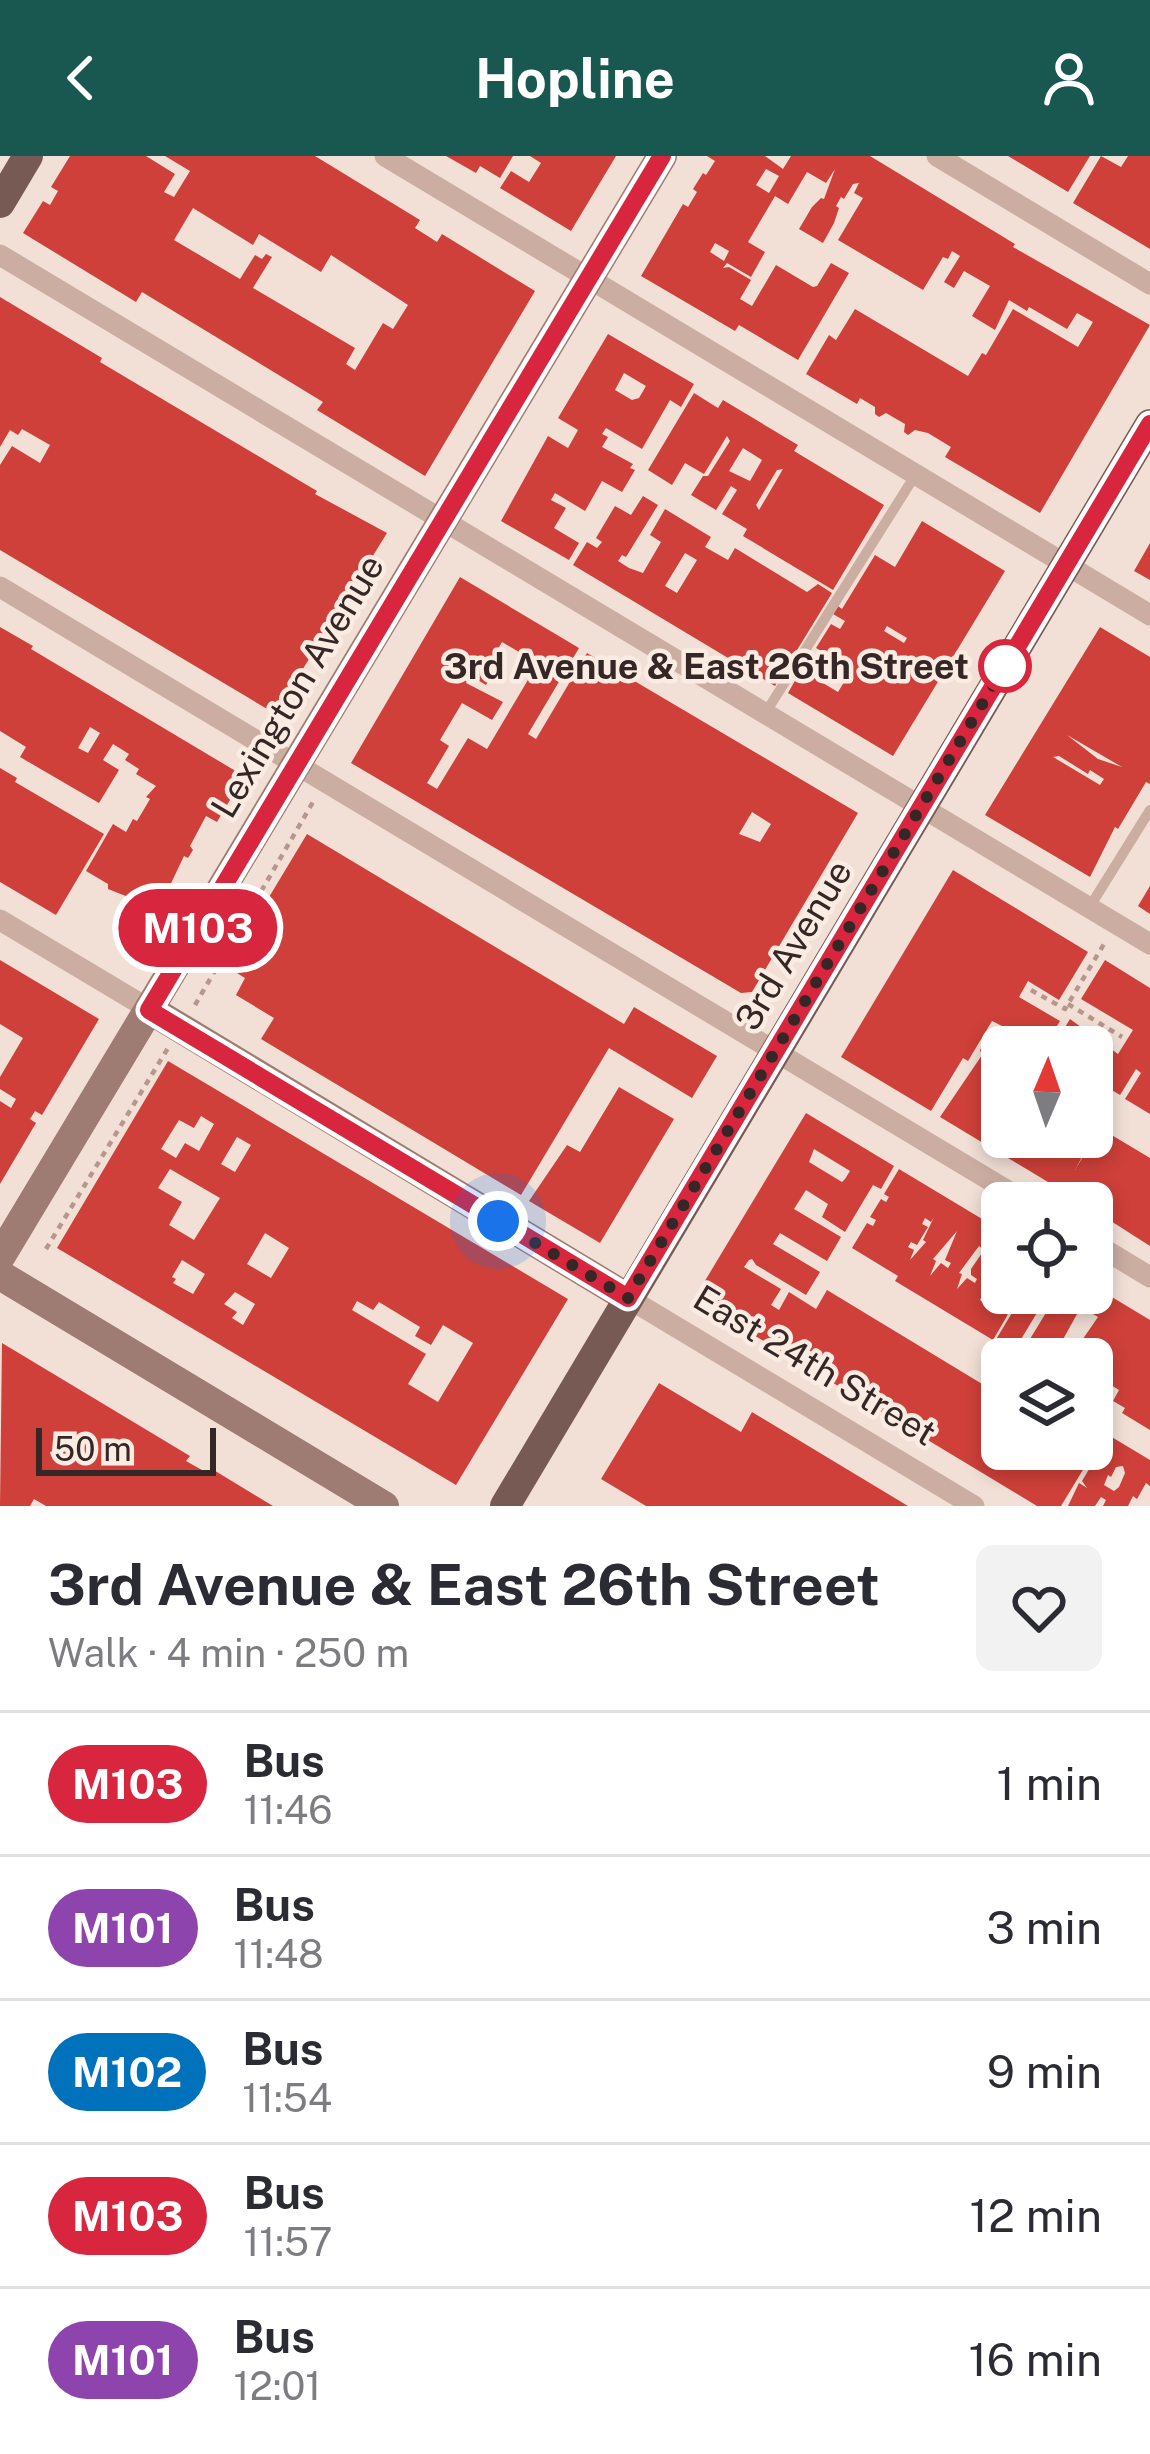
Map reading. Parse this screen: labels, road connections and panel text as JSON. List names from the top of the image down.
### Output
{
  "streets": {
    "main road": ["Lexington Avenue", "3rd Avenue", "East 24th Street"]
  },
  "crossings": [
    ["Lexington Avenue", "East 24th Street"],
    ["3rd Avenue", "East 24th Street"]
  ],
  "places": ["3rd Avenue & East 26th Street"],
  "lines": ["bus line M103"],
  "scale_bar": "50 m",
  "north": "top",
  "page": {
    "header": "Hopline",
    "on_map": "M103",
    "scale": "50 m",
    "heading": ["3rd Avenue & East 26th Street", "Walk · 4 min · 250 m"],
    "list": [
      {
        "mark": "M103",
        "name": "Bus",
        "note": "11:46",
        "value": "1 min"
      },
      {
        "mark": "M101",
        "name": "Bus",
        "note": "11:48",
        "value": "3 min"
      },
      {
        "mark": "M102",
        "name": "Bus",
        "note": "11:54",
        "value": "9 min"
      },
      {
        "mark": "M103",
        "name": "Bus",
        "note": "11:57",
        "value": "12 min"
      },
      {
        "mark": "M101",
        "name": "Bus",
        "note": "12:01",
        "value": "16 min"
      }
    ]
  }
}
